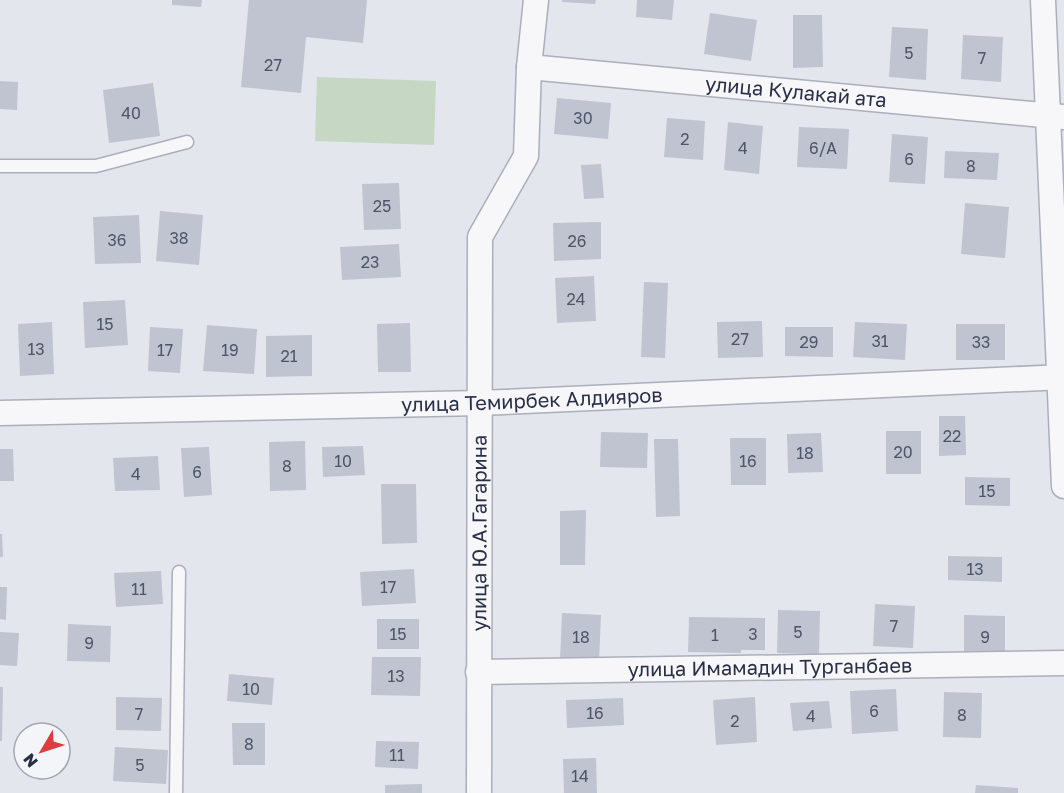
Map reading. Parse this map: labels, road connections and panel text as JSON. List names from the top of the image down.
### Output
{
  "streets": {
    "street": [
      "улица Кулакай ата",
      "улица Темирбек Алдияров",
      "улица Ю.А.Гагарина",
      "улица Имамадин Турганбаев"
    ]
  },
  "crossings": [
    ["улица Кулакай ата", "улица Ю.А.Гагарина"],
    ["улица Темирбек Алдияров", "улица Ю.А.Гагарина"],
    ["улица Ю.А.Гагарина", "улица Имамадин Турганбаев"]
  ],
  "house_numbers": [
    "5",
    "7",
    "27",
    "40",
    "30",
    "2",
    "4",
    "6/А",
    "6",
    "8",
    "25",
    "38",
    "36",
    "26",
    "23",
    "24",
    "15",
    "27",
    "31",
    "29",
    "33",
    "13",
    "17",
    "19",
    "21",
    "22",
    "20",
    "18",
    "10",
    "16",
    "8",
    "6",
    "4",
    "15",
    "13",
    "17",
    "11",
    "7",
    "5",
    "15",
    "3",
    "1",
    "18",
    "9",
    "9",
    "13",
    "10",
    "6",
    "16",
    "7",
    "8",
    "4",
    "2",
    "8",
    "11",
    "5",
    "14"
  ],
  "north": "bottom left"
}
